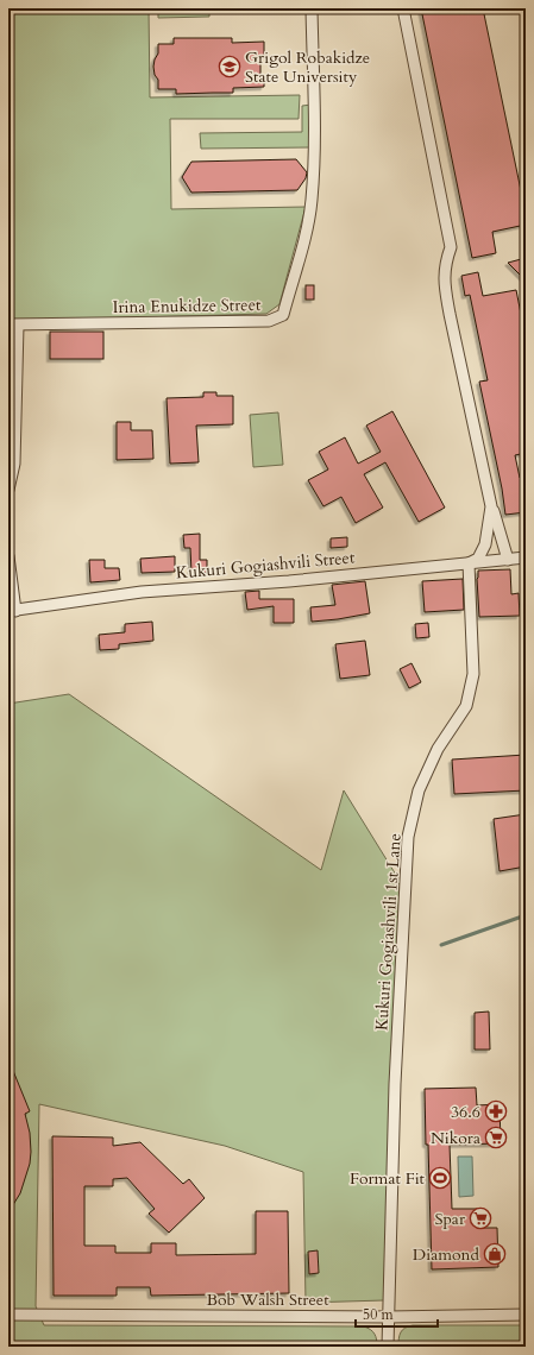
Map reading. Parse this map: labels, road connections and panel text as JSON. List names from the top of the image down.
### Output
{
  "streets": {
    "street": [
      "Irina Enukidze Street",
      "Kukuri Gogiashvili Street",
      "Kukuri Gogiashvili 1st Lane",
      "Bob Walsh Street"
    ]
  },
  "crossings": [
    ["Kukuri Gogiashvili Street", "Kukuri Gogiashvili 1st Lane"],
    ["Kukuri Gogiashvili 1st Lane", "Bob Walsh Street"]
  ],
  "places": {
    "school or university": ["Grigol Robakidze State University"],
    "pharmacy": ["36.6"],
    "supermarket": ["Nikora", "Spar"],
    "sports": ["Format Fit"],
    "shop": ["Diamond"]
  },
  "scale_bar": "50 m"
}
